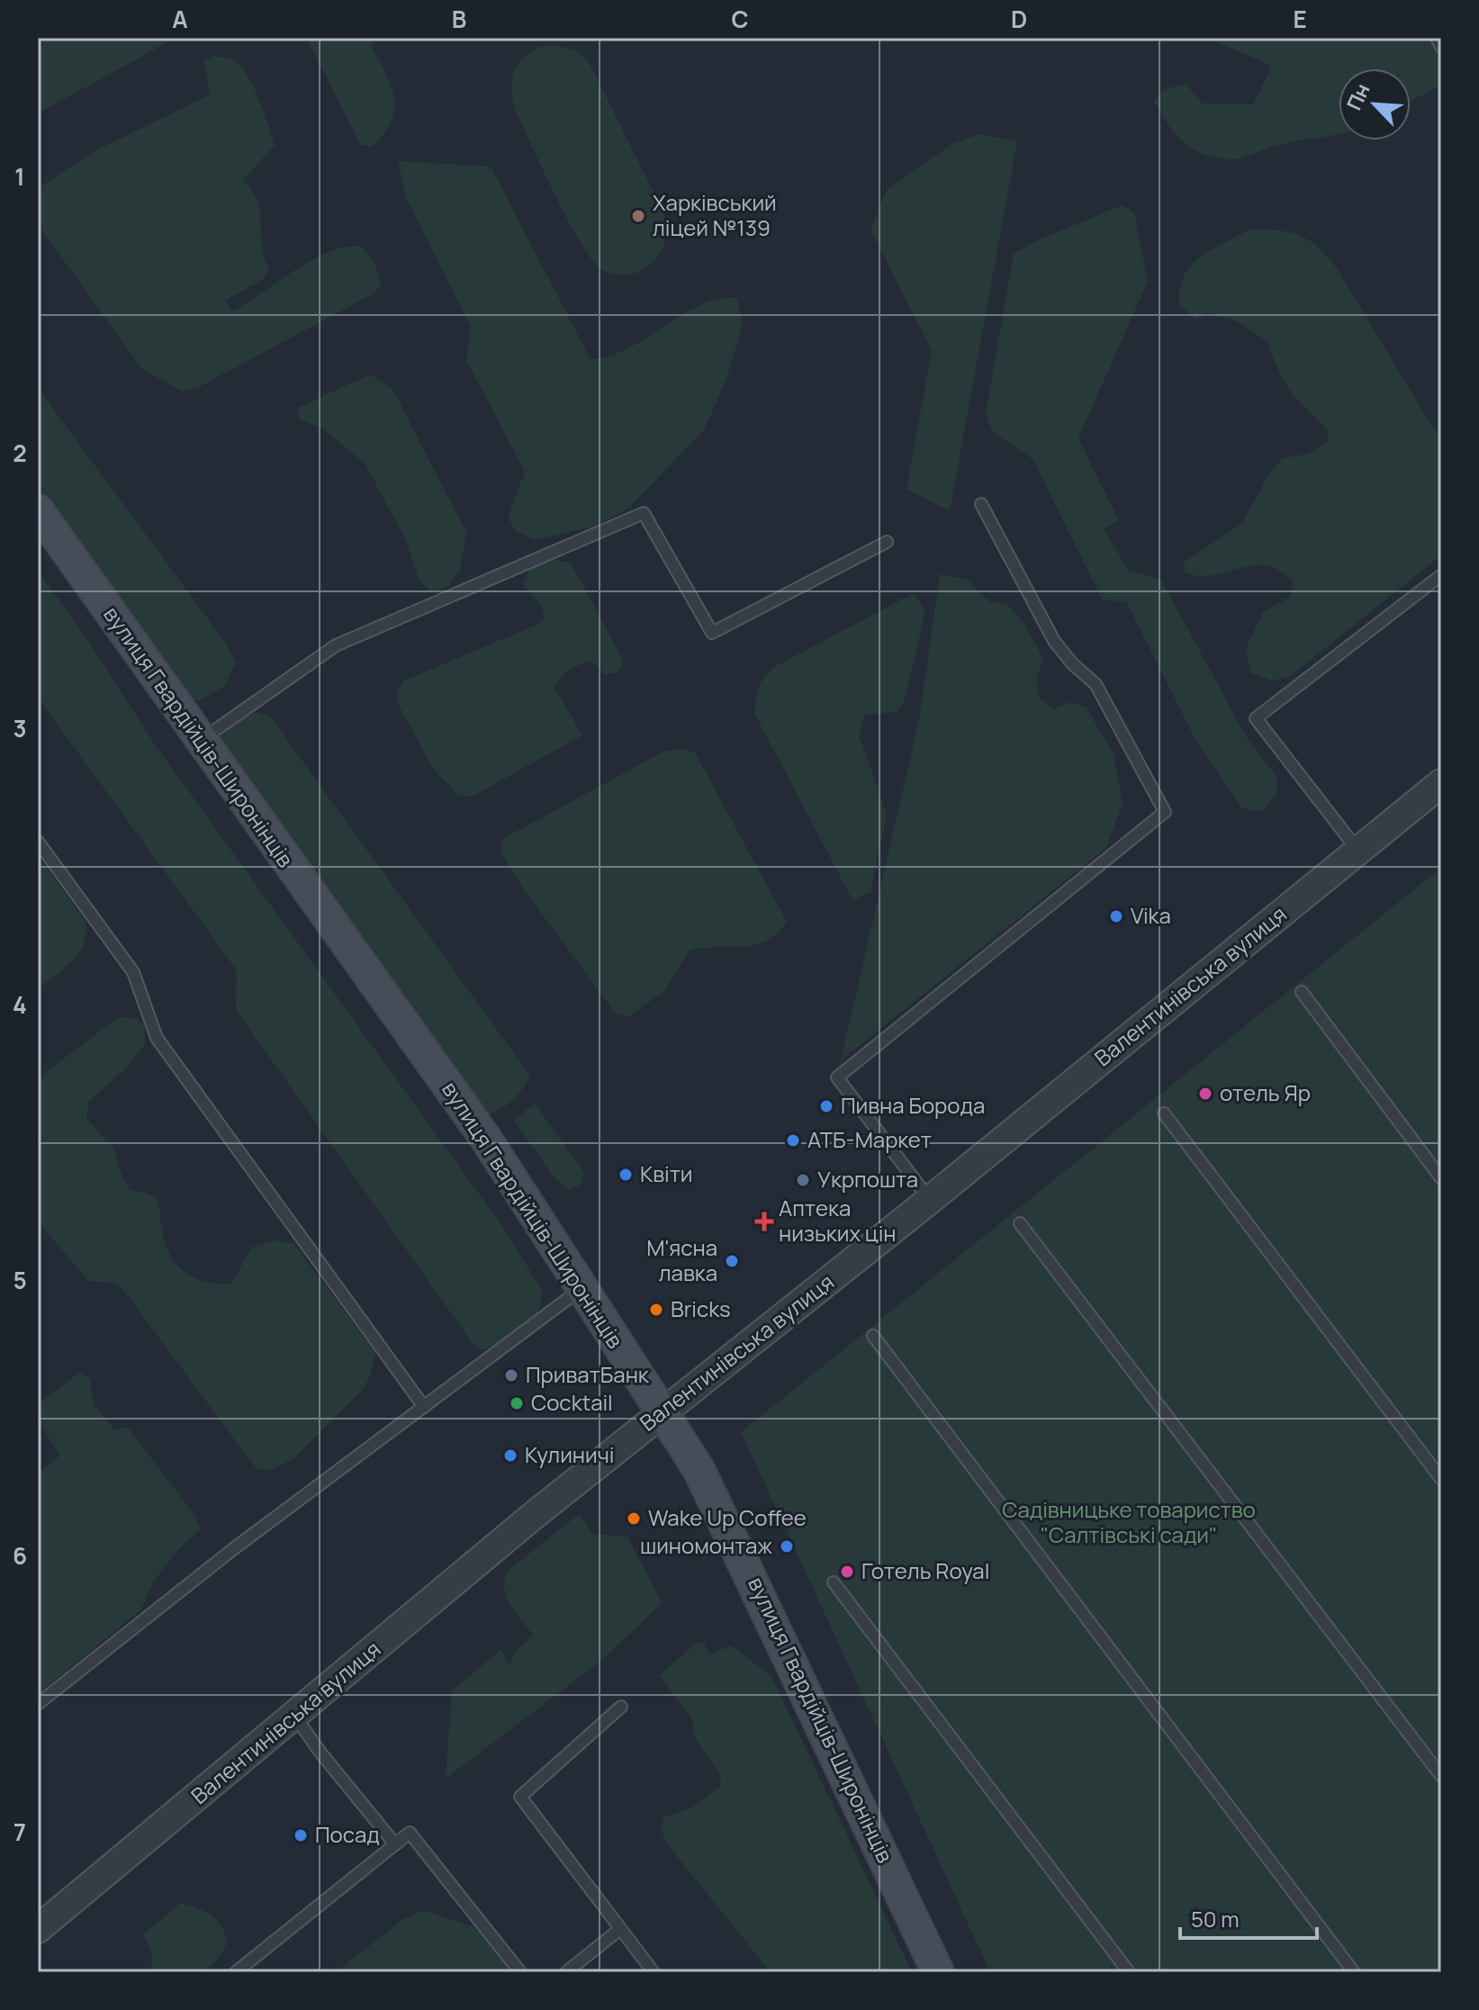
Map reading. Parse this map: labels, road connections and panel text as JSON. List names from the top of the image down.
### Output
{
  "streets": {
    "main road": ["вулиця Гвардійців-Широнінців"],
    "street": ["Валентинівська вулиця"]
  },
  "crossings": [
    ["вулиця Гвардійців-Широнінців", "Валентинівська вулиця"]
  ],
  "parks": ["Садівницьке товариство \"Салтівські сади\""],
  "places": {
    "other": [
      "Харківський ліцей №139",
      "Vika",
      "отель Яр",
      "Пивна Борода",
      "АТБ-Маркет",
      "Квіти",
      "Укрпошта",
      "М'ясна лавка",
      "Bricks",
      "ПриватБанк",
      "Cocktail",
      "Кулиничі",
      "Wake Up Coffee",
      "шиномонтаж",
      "Готель Royal",
      "Посад"
    ],
    "health": ["Аптека низьких цін"]
  },
  "scale_bar": "50 m",
  "north": "top left",
  "grid": {
    "columns": [
      "A",
      "B",
      "C",
      "D",
      "E"
    ],
    "rows": [
      "1",
      "2",
      "3",
      "4",
      "5",
      "6",
      "7"
    ]
  }
}
